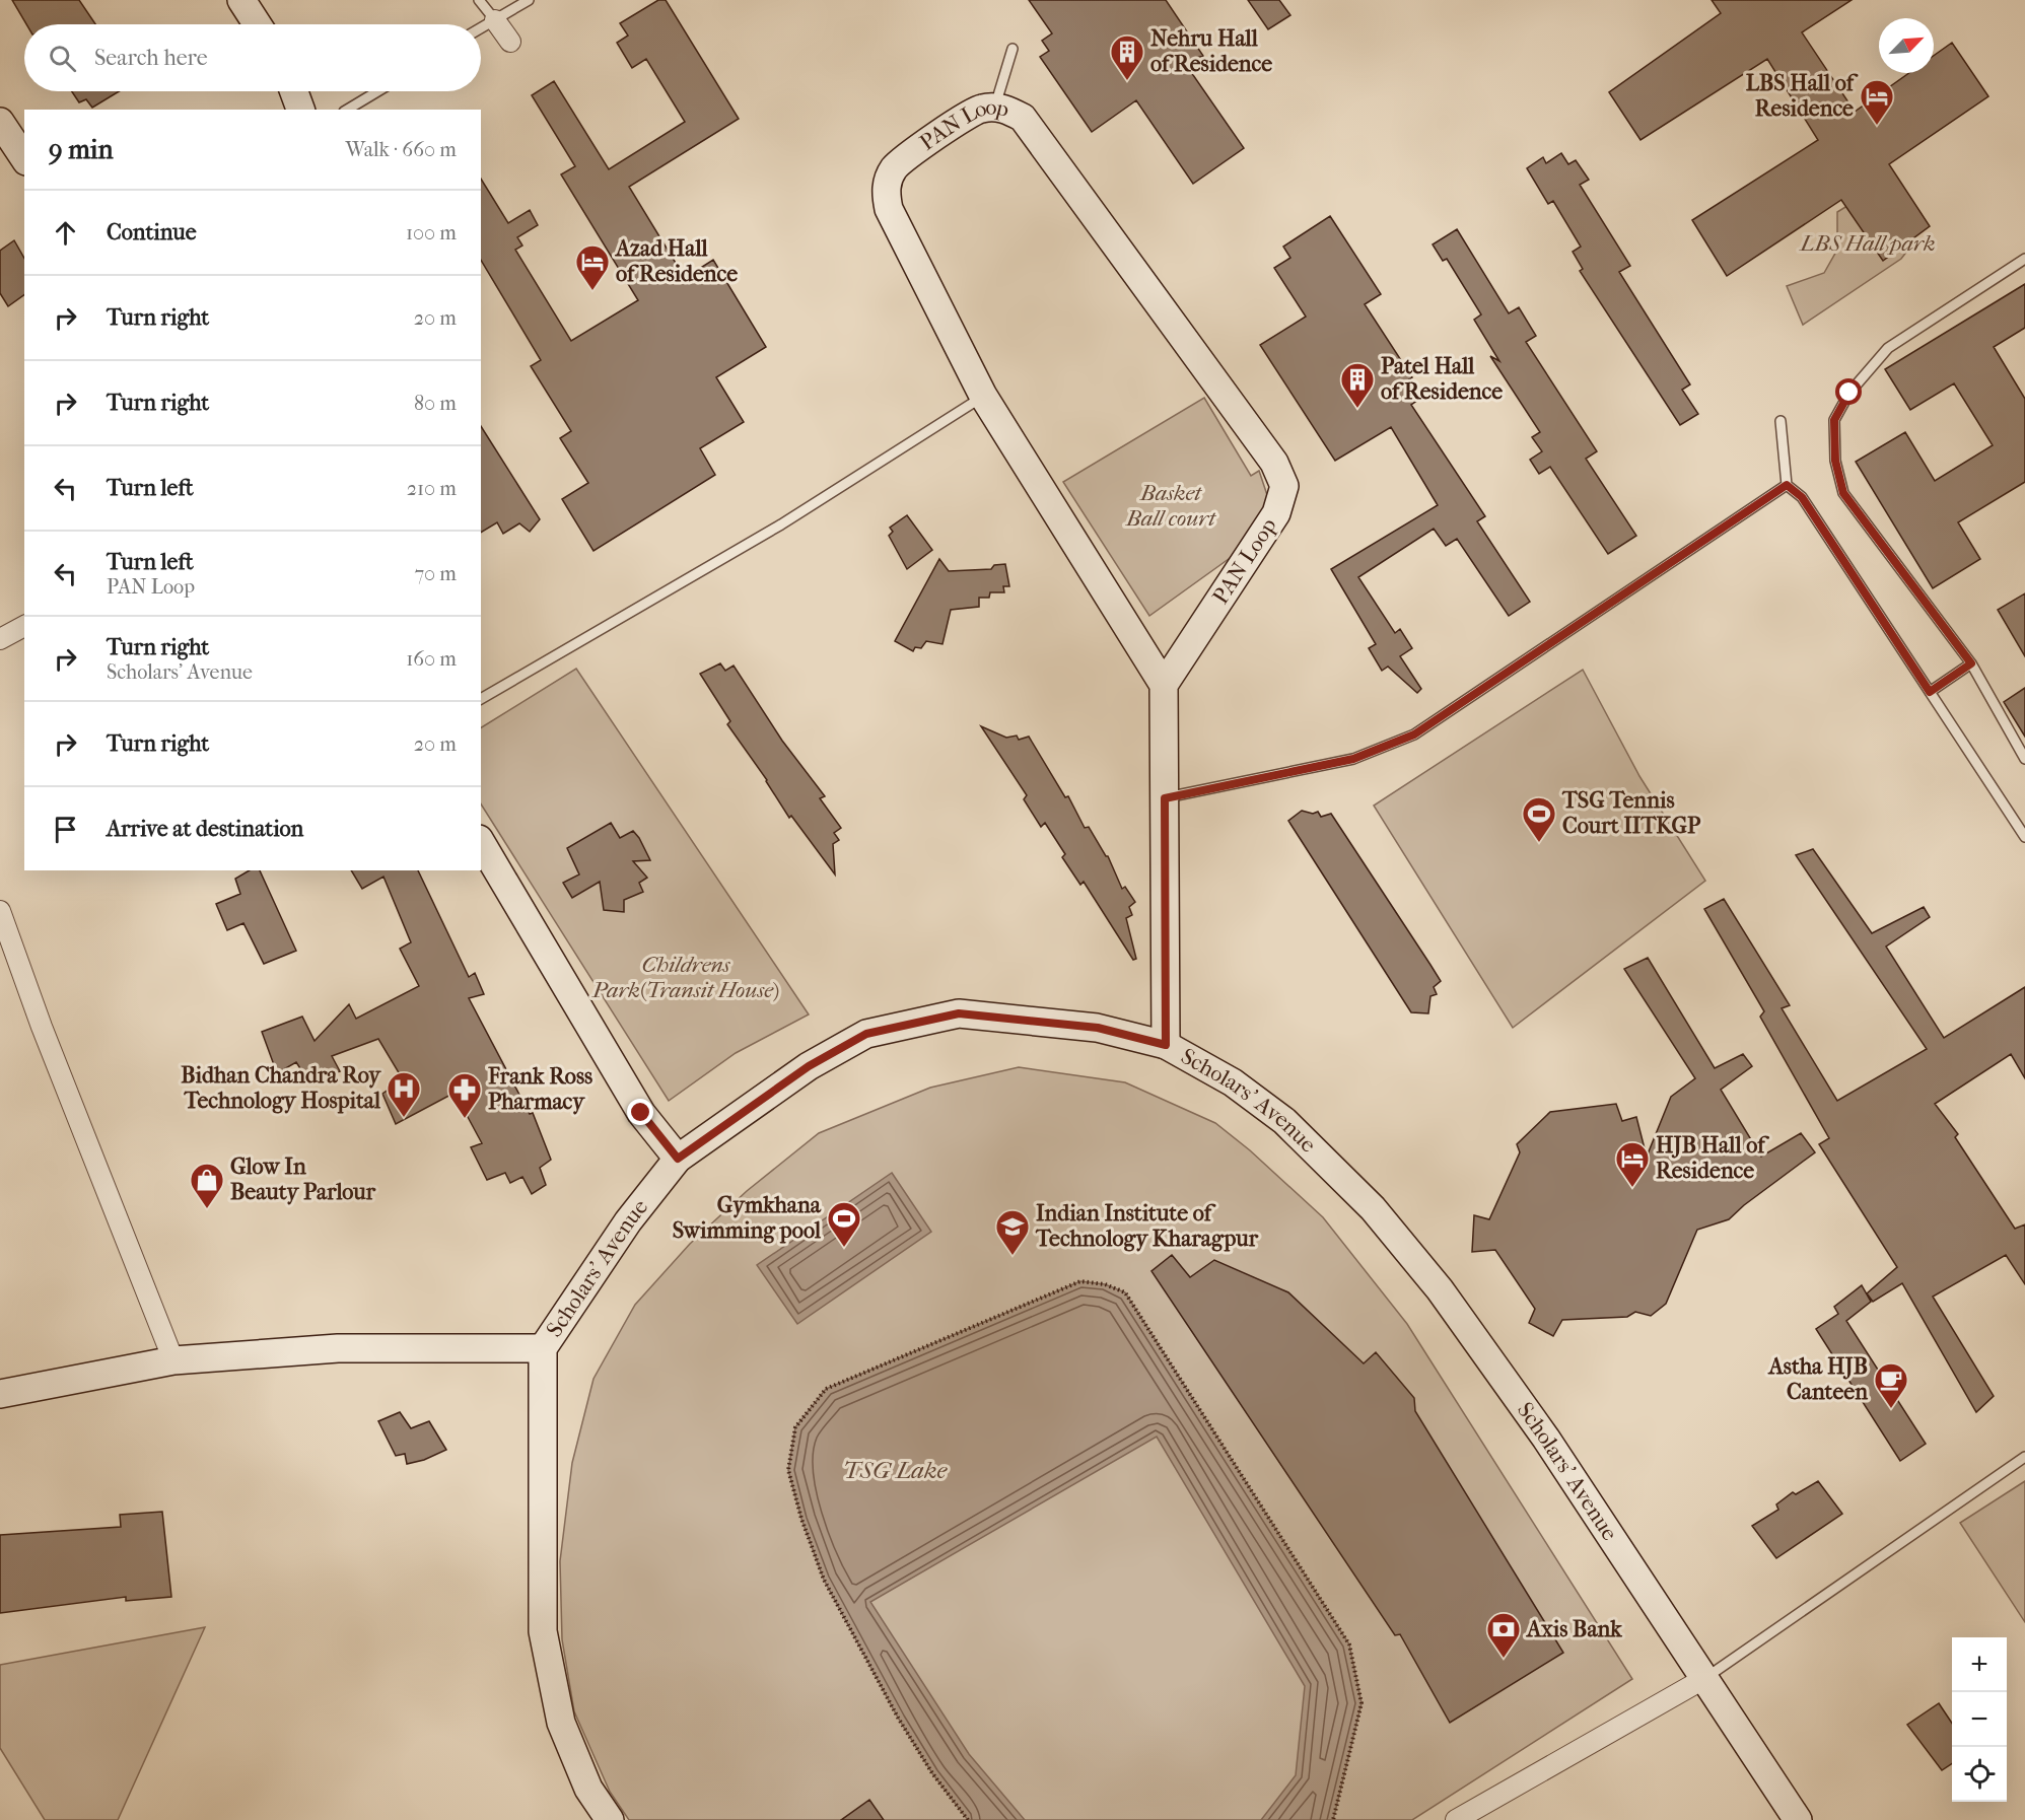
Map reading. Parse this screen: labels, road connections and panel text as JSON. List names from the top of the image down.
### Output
{
  "streets": {
    "street": ["PAN Loop", "Scholars' Avenue"]
  },
  "water": ["TSG Lake"],
  "parks": ["LBS Hall park", "Basket Ball court", "Childrens Park(Transit House)"],
  "places": {
    "building": ["Nehru Hall of Residence", "Patel Hall of Residence"],
    "hotel": ["LBS Hall of Residence", "Azad Hall of Residence", "HJB Hall of Residence"],
    "sports": ["TSG Tennis Court IITKGP", "Gymkhana Swimming pool"],
    "hospital": ["Bidhan Chandra Roy Technology Hospital"],
    "pharmacy": ["Frank Ross Pharmacy"],
    "shop": ["Glow In Beauty Parlour"],
    "school or university": ["Indian Institute of Technology Kharagpur"],
    "cafe": ["Astha HJB Canteen"],
    "bank": ["Axis Bank"]
  },
  "north": "top right",
  "page": {
    "search": "Search here",
    "heading": ["9 min", "Walk · 660 m"],
    "list": [
      ["Continue", "100 m"],
      ["Turn right", "20 m"],
      ["Turn right", "80 m"],
      ["Turn left", "210 m"],
      ["Turn left", "PAN Loop", "70 m"],
      ["Turn right", "Scholars' Avenue", "160 m"],
      ["Turn right", "20 m"],
      "Arrive at destination"
    ],
    "map_buttons": ["+", "−"]
  }
}
